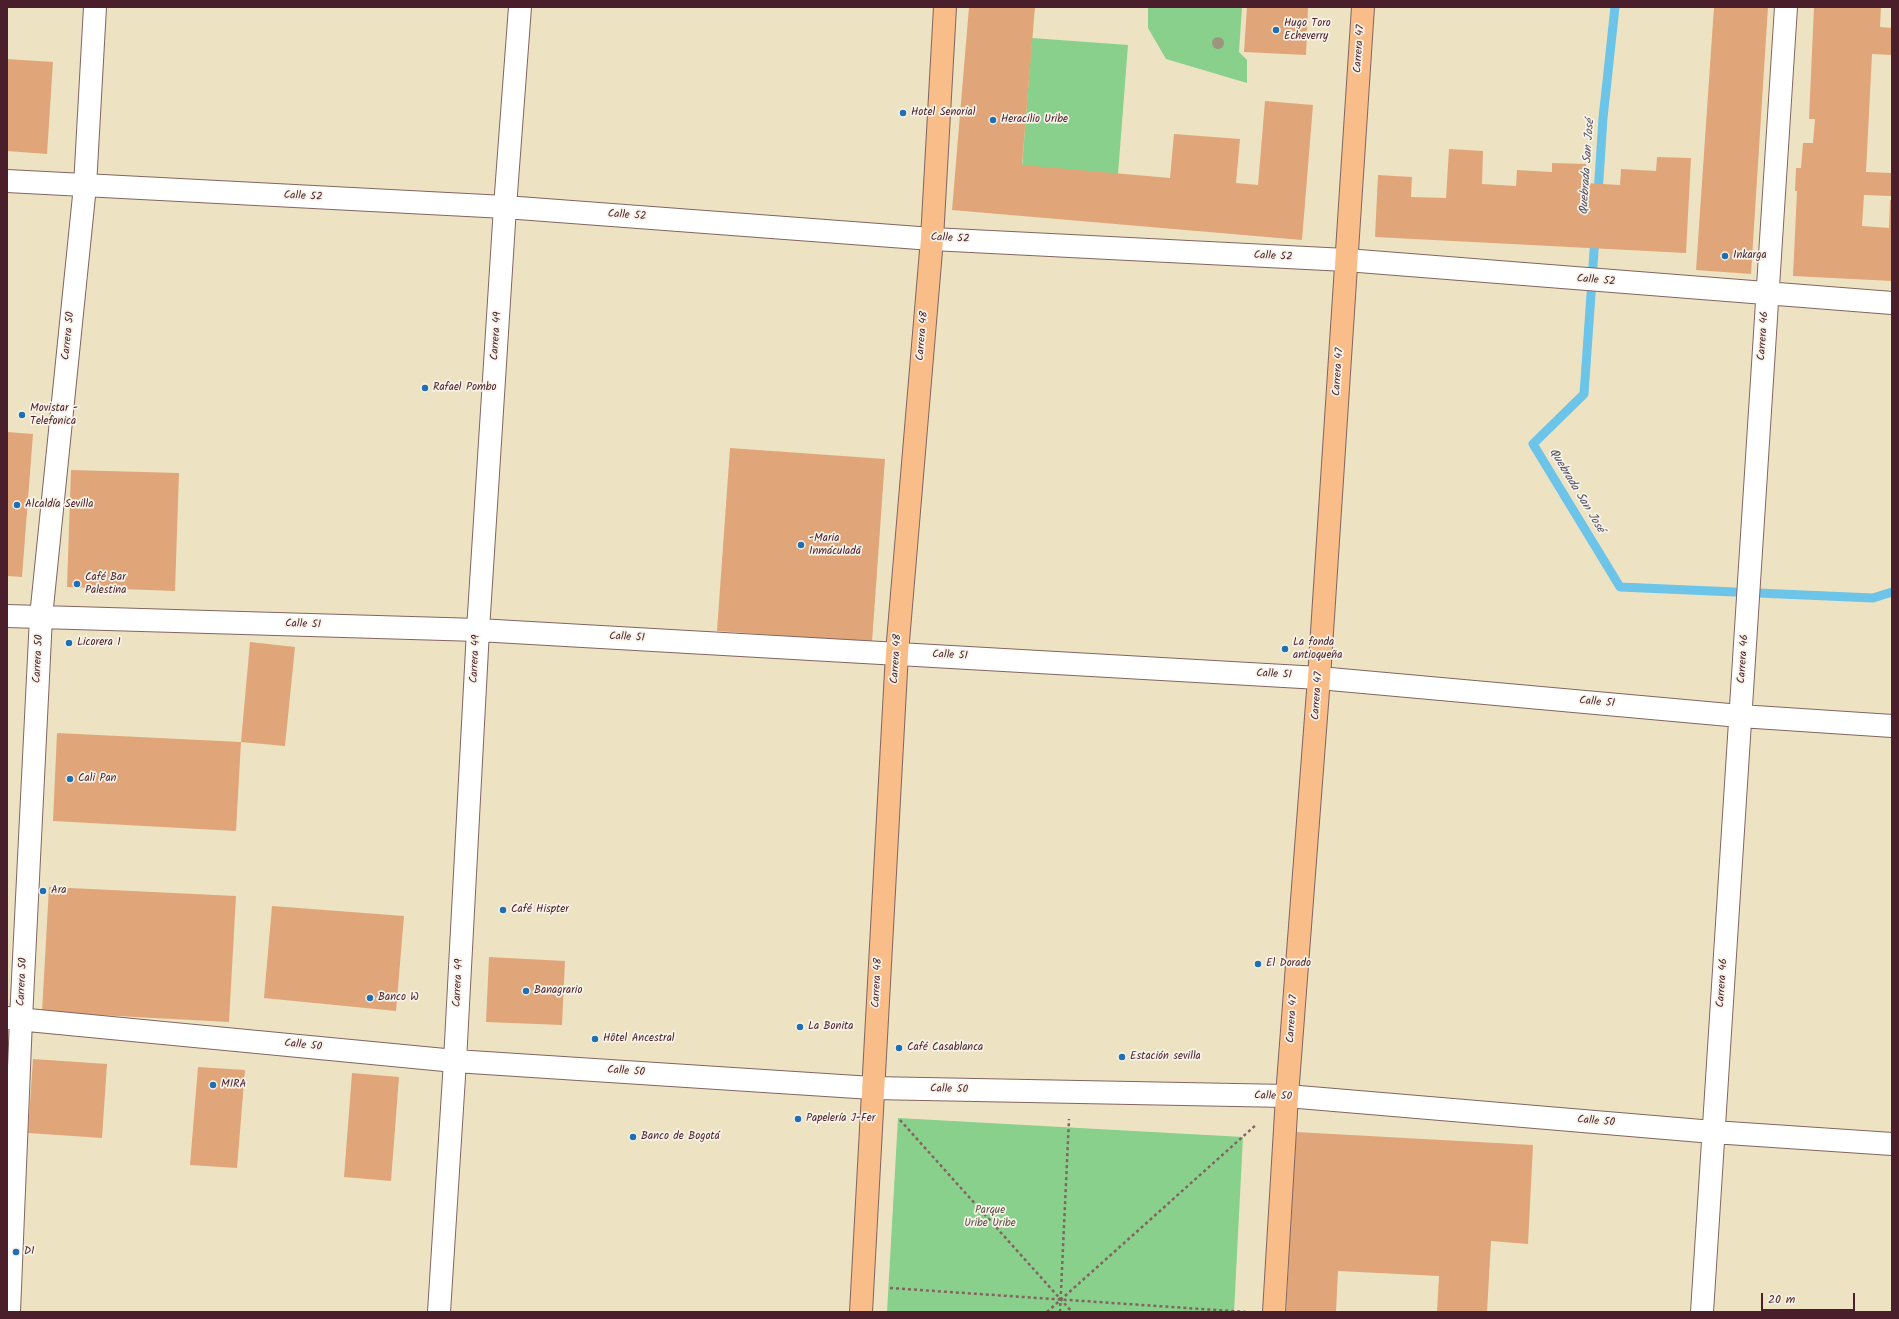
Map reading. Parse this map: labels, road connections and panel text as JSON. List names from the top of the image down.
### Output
{
  "streets": {
    "main road": ["Carrera 47", "Carrera 48"],
    "street": [
      "Calle 52",
      "Carrera 50",
      "Carrera 49",
      "Carrera 46",
      "Calle 51",
      "Calle 50"
    ]
  },
  "crossings": [
    ["Carrera 47", "Calle 52"],
    ["Carrera 47", "Calle 51"],
    ["Carrera 47", "Calle 50"],
    ["Calle 52", "Carrera 50"],
    ["Calle 52", "Carrera 49"],
    ["Calle 52", "Carrera 48"],
    ["Calle 52", "Carrera 46"],
    ["Carrera 50", "Calle 51"],
    ["Carrera 50", "Calle 50"],
    ["Carrera 49", "Calle 51"],
    ["Carrera 49", "Calle 50"],
    ["Carrera 48", "Calle 51"],
    ["Carrera 48", "Calle 50"],
    ["Carrera 46", "Calle 51"],
    ["Carrera 46", "Calle 50"]
  ],
  "water": ["Quebrada San José"],
  "parks": ["Parque Uribe Uribe"],
  "places": [
    "Hugo Toro Echeverry",
    "Hotel Senorial",
    "Heracilio Uribe",
    "Inkarga",
    "Rafael Pombo",
    "Movistar - Telefonica",
    "Alcaldía Sevilla",
    "-Maria Inmáculadä",
    "Café Bar Palestina",
    "Licorera 1",
    "La fonda antioqueña",
    "Cali Pan",
    "Ara",
    "Café Hispter",
    "El Dorado",
    "Banagrario",
    "Banco W",
    "La Bonita",
    "Hôtel Ancestral",
    "Café Casablanca",
    "Estación sevilla",
    "MIRA",
    "Papelería J-Fer",
    "Banco de Bogotá",
    "D1"
  ],
  "scale_bar": "20 m"
}
